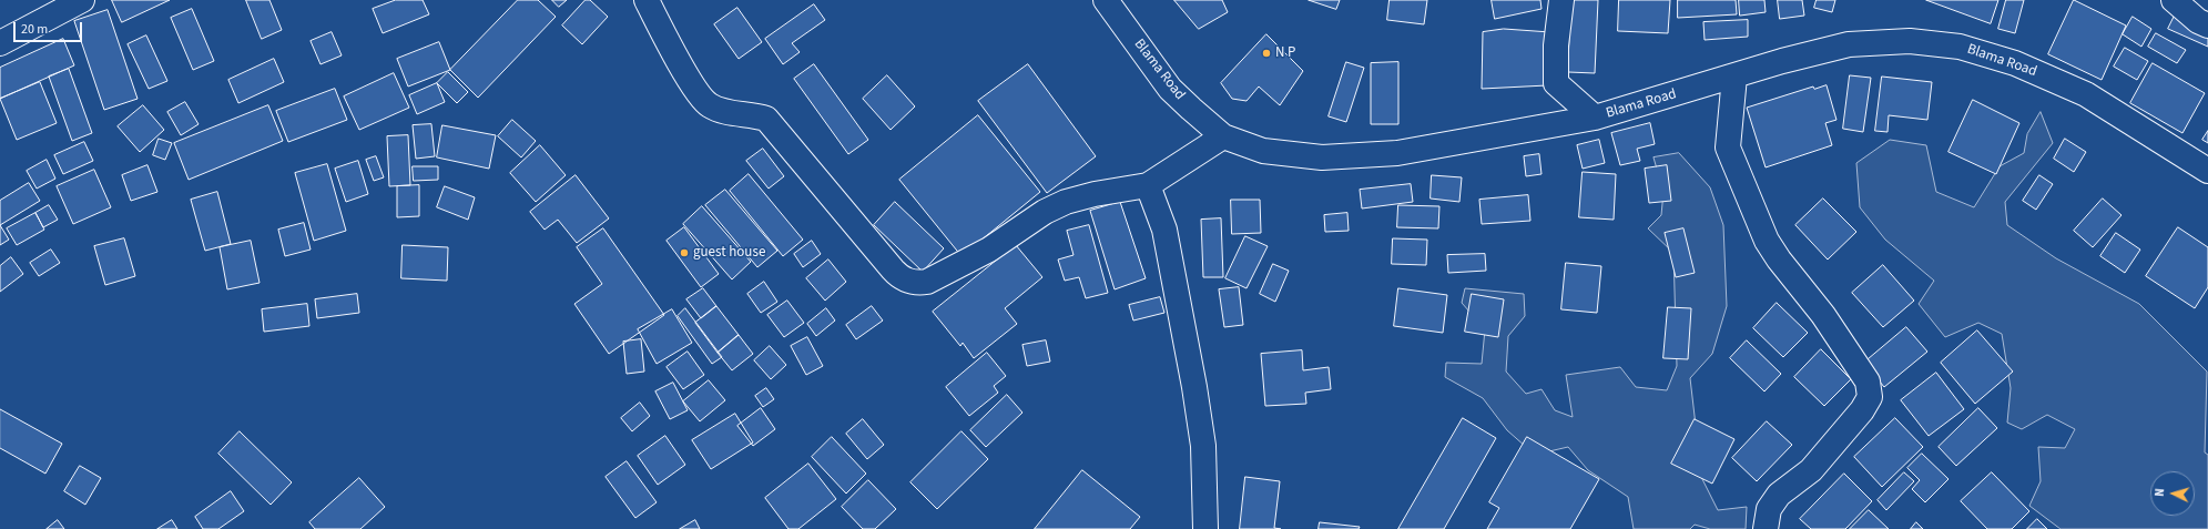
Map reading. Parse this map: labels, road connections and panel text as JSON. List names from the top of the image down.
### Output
{
  "streets": {
    "street": ["Blama Road"]
  },
  "places": ["N P", "guest house"],
  "scale_bar": "20 m",
  "north": "left"
}
